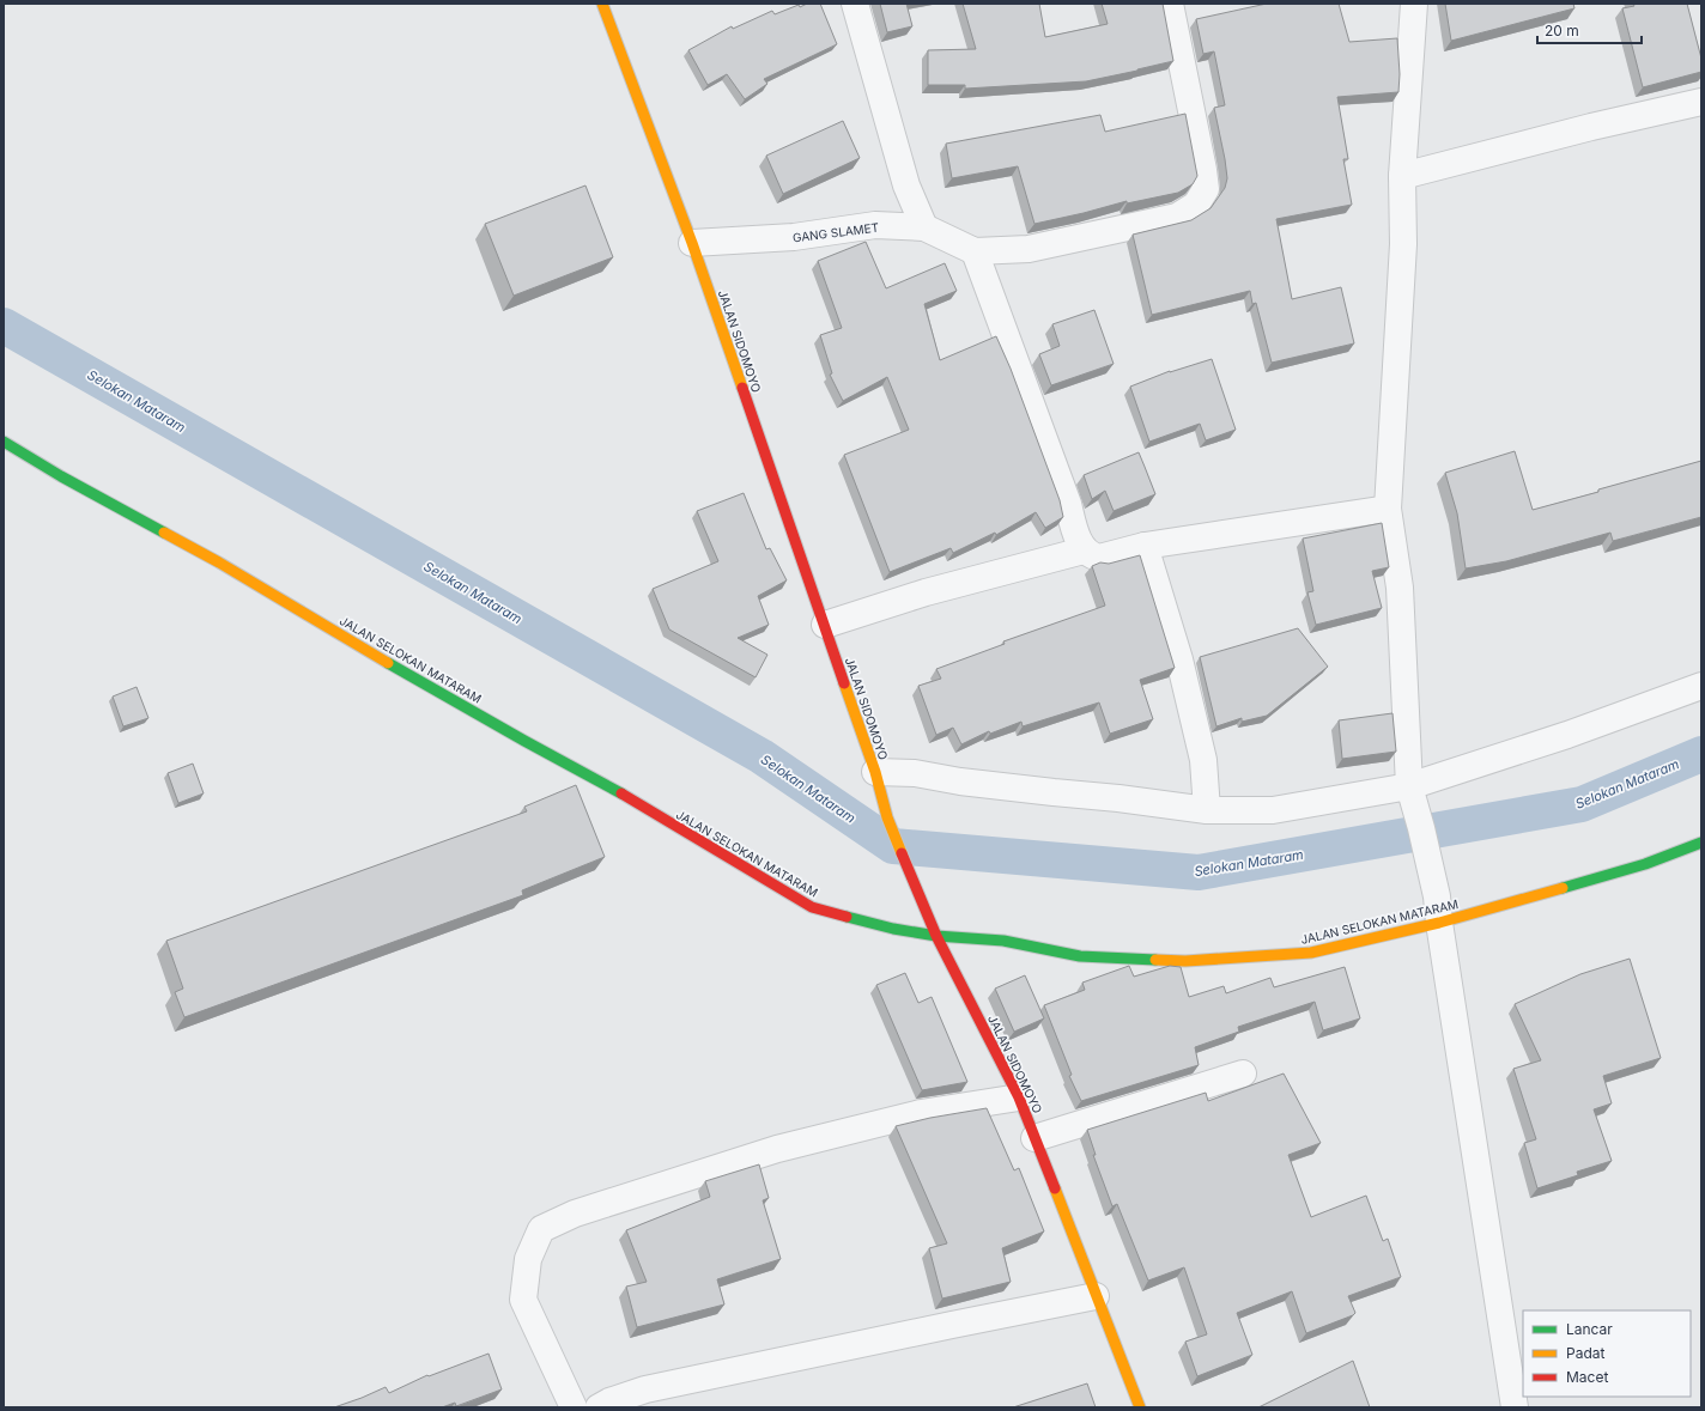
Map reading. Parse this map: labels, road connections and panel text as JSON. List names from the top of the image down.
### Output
{
  "streets": {
    "street": ["GANG SLAMET", "JALAN SIDOMOYO", "JALAN SELOKAN MATARAM"]
  },
  "crossings": [
    ["GANG SLAMET", "JALAN SIDOMOYO"],
    ["JALAN SIDOMOYO", "JALAN SELOKAN MATARAM"]
  ],
  "water": ["Selokan Mataram"],
  "legend": ["Lancar", "Padat", "Macet"],
  "scale_bar": "20 m"
}
